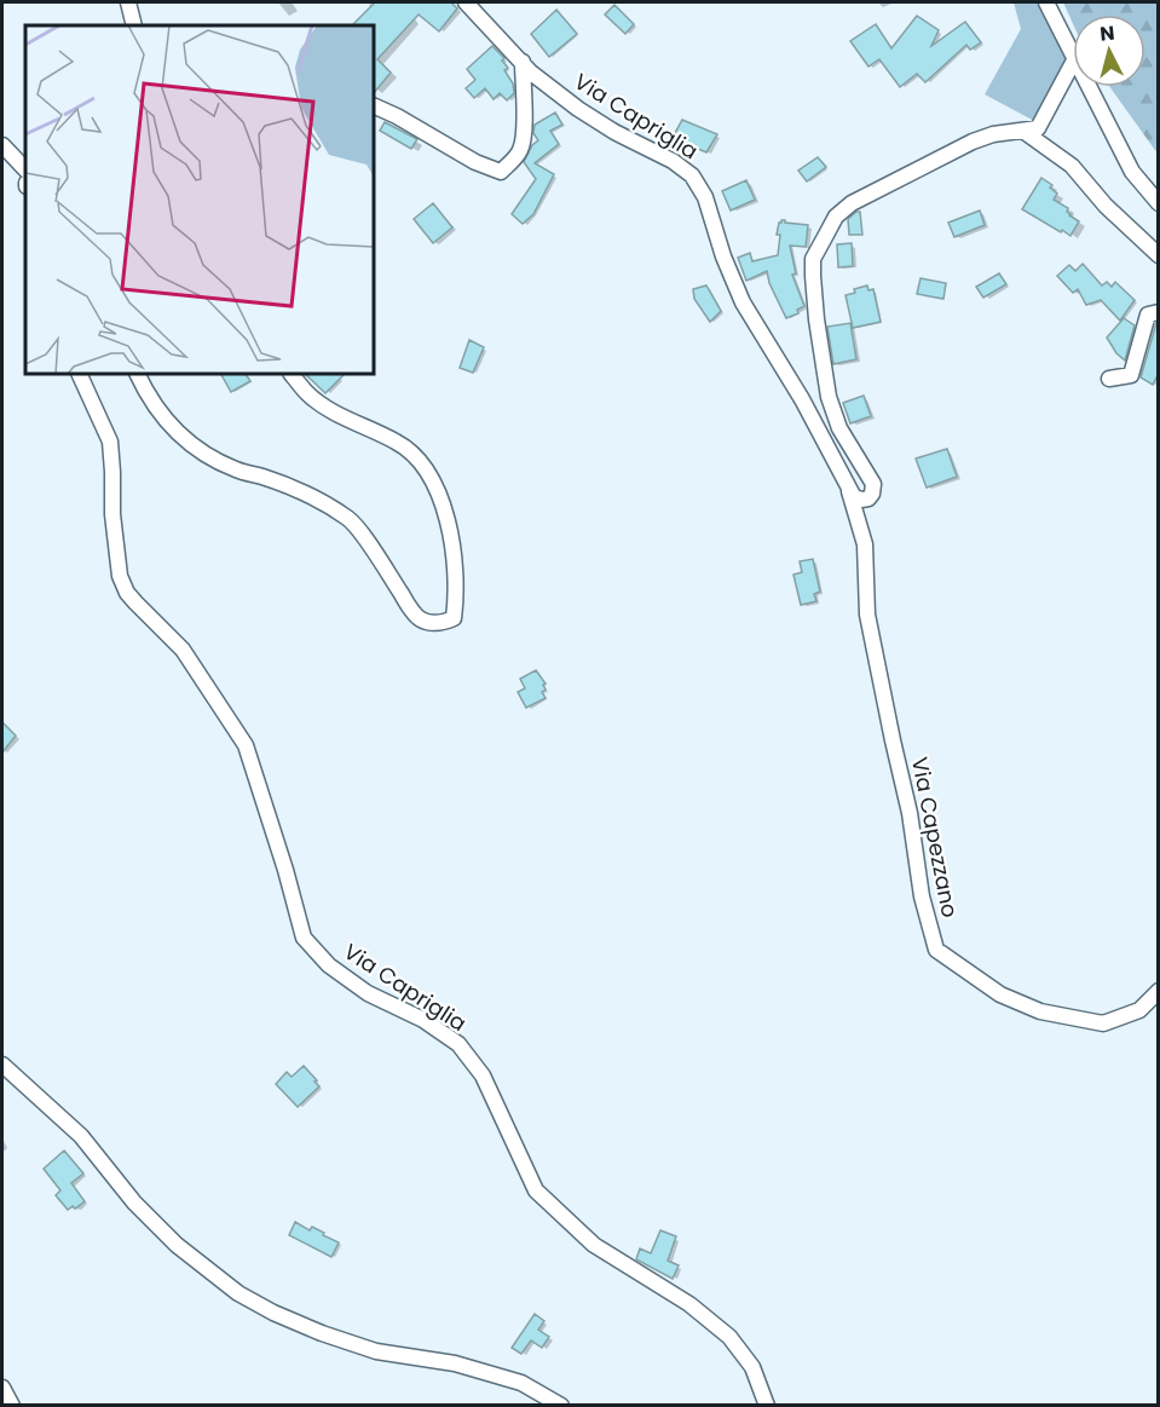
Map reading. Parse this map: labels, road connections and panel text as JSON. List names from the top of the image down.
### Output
{
  "streets": {
    "street": ["Via Capriglia", "Via Capezzano"]
  },
  "crossings": [
    ["Via Capriglia", "Via Capezzano"]
  ],
  "north": "top"
}
